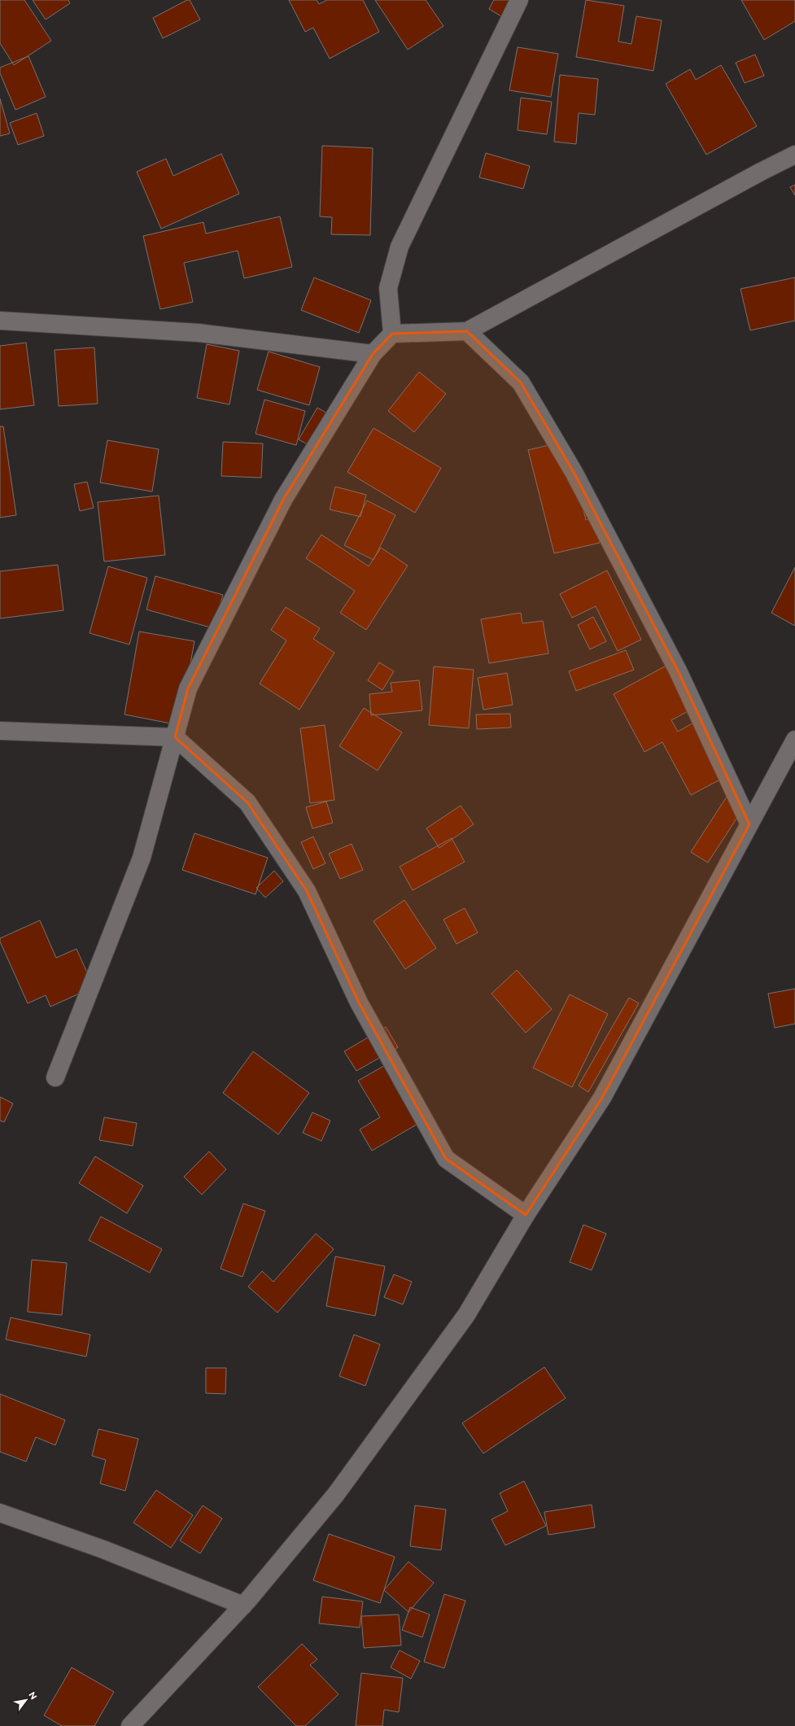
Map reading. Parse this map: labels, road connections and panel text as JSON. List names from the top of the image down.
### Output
{
  "north": "top right"
}
